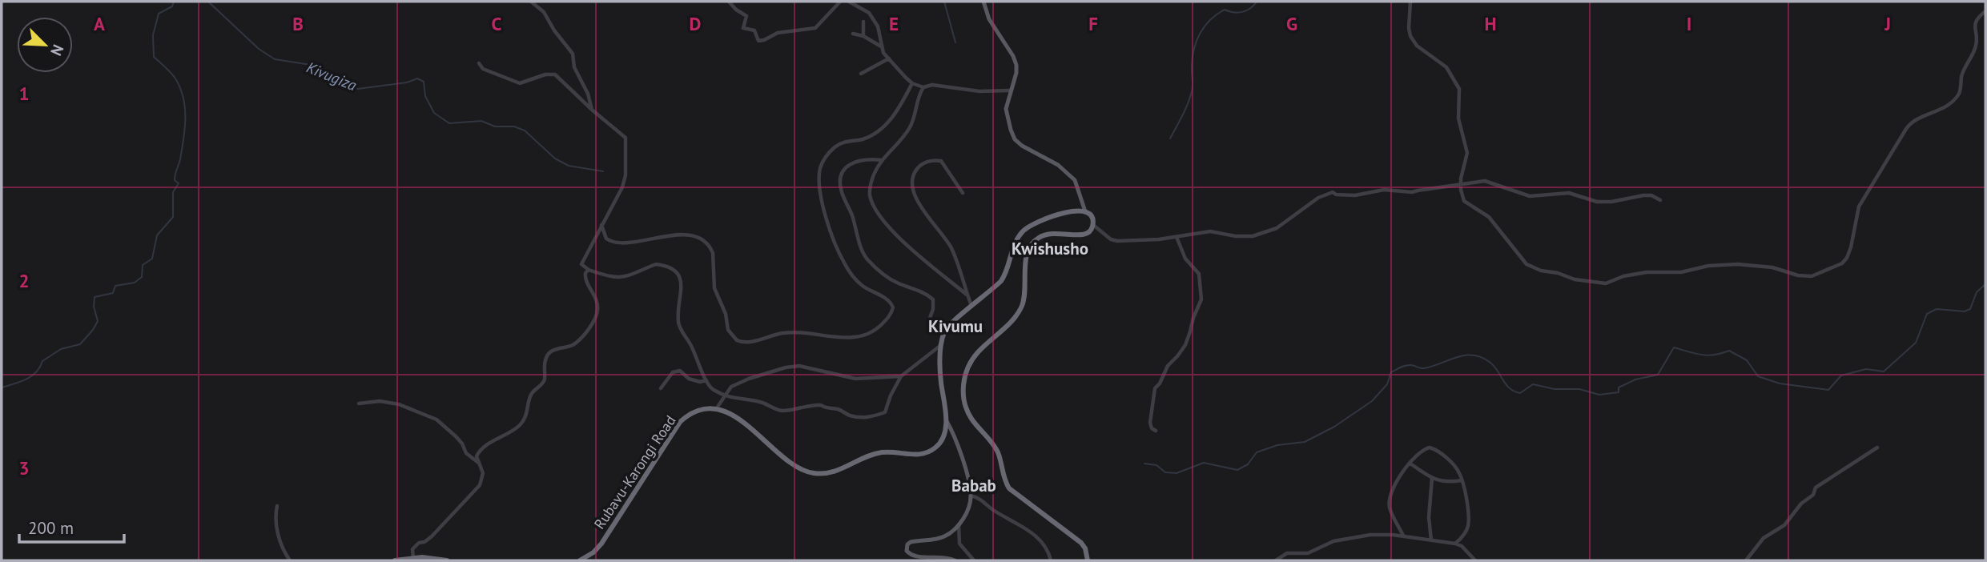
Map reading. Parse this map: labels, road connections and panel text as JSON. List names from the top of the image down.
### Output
{
  "streets": {
    "highway": ["Rubavu-Karongi Road"]
  },
  "districts": ["Kwishusho", "Kivumu", "Babab"],
  "water": ["Kivugiza"],
  "scale_bar": "200 m",
  "north": "bottom right",
  "grid": {
    "columns": [
      "A",
      "B",
      "C",
      "D",
      "E",
      "F",
      "G",
      "H",
      "I",
      "J"
    ],
    "rows": ["1", "2", "3"]
  }
}
